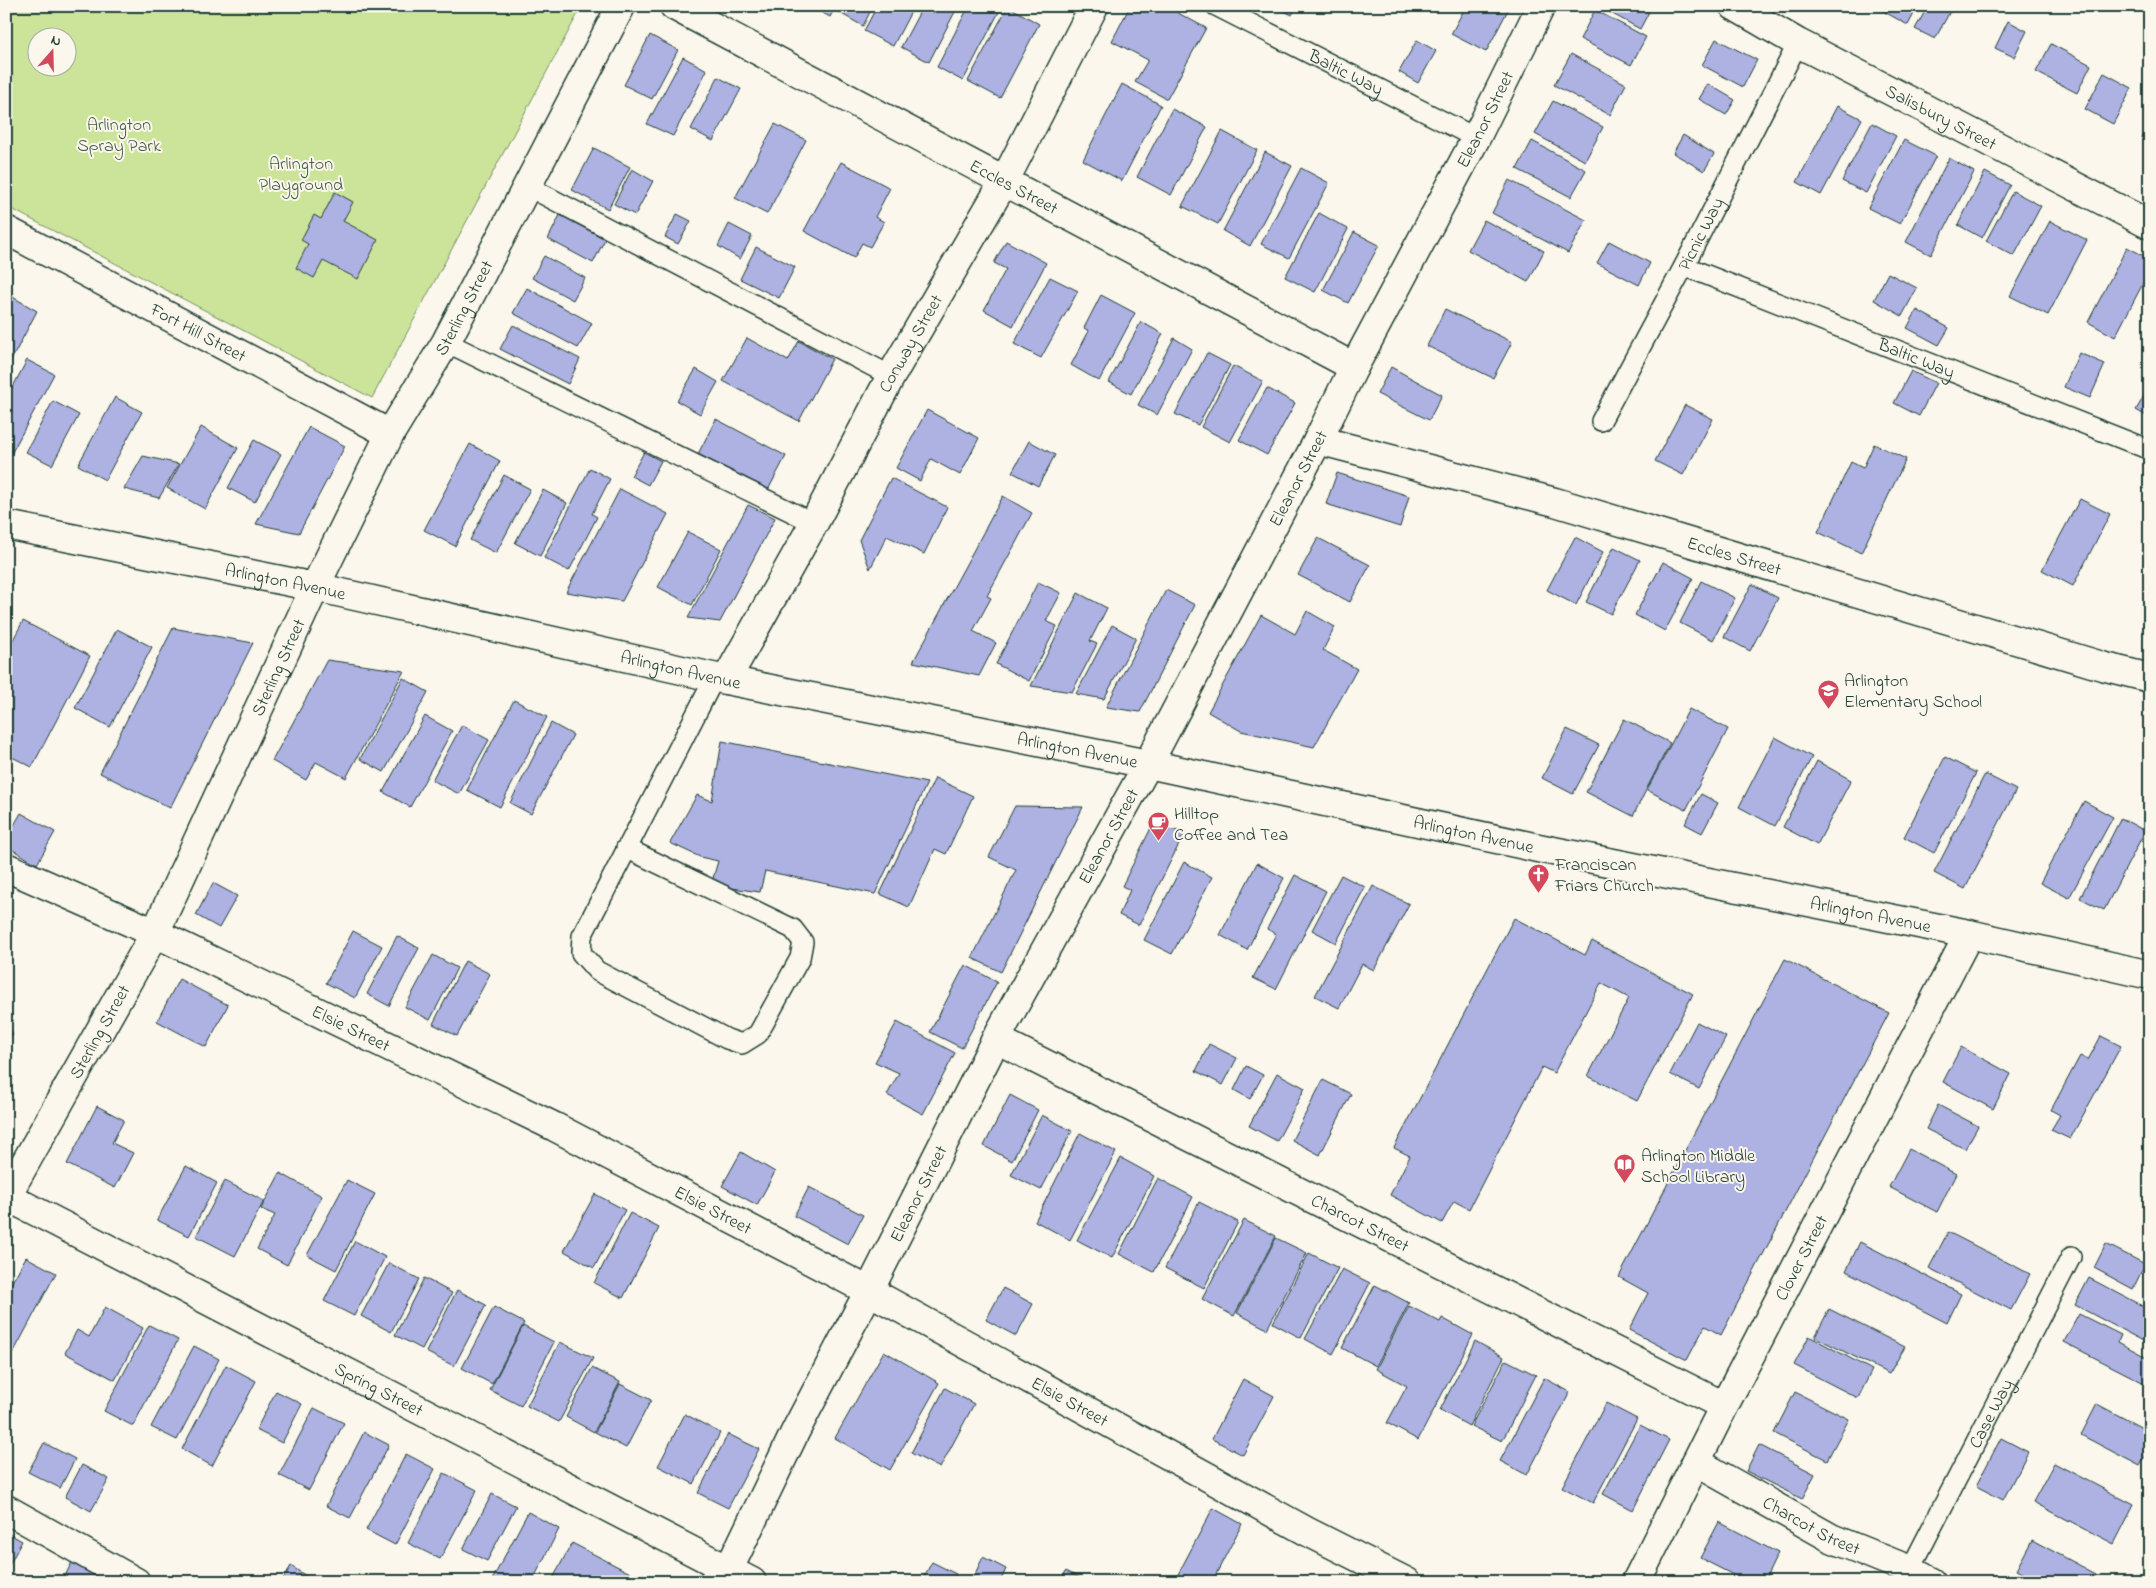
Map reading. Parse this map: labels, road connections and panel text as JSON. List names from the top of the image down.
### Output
{
  "streets": {
    "street": [
      "Salisbury Street",
      "Eleanor Street",
      "Eccles Street",
      "Sterling Street",
      "Fort Hill Street",
      "Conway Street",
      "Arlington Avenue",
      "Elsie Street",
      "Charcot Street",
      "Clover Street",
      "Spring Street"
    ],
    "lane": ["Baltic Way", "Picnic Way", "Case Way"]
  },
  "crossings": [
    ["Baltic Way", "Eleanor Street"],
    ["Baltic Way", "Picnic Way"],
    ["Salisbury Street", "Picnic Way"],
    ["Eleanor Street", "Eccles Street"],
    ["Eleanor Street", "Arlington Avenue"],
    ["Eleanor Street", "Elsie Street"],
    ["Eleanor Street", "Charcot Street"],
    ["Eleanor Street", "Spring Street"],
    ["Eccles Street", "Conway Street"],
    ["Sterling Street", "Fort Hill Street"],
    ["Sterling Street", "Arlington Avenue"],
    ["Sterling Street", "Elsie Street"],
    ["Sterling Street", "Spring Street"],
    ["Conway Street", "Arlington Avenue"],
    ["Arlington Avenue", "Clover Street"],
    ["Charcot Street", "Clover Street"],
    ["Charcot Street", "Case Way"]
  ],
  "parks": ["Arlington Spray Park", "Arlington Playground"],
  "places": {
    "school or university": ["Arlington Elementary School"],
    "cafe": ["Hilltop Coffee and Tea"],
    "church": ["Franciscan Friars Church"],
    "library": ["Arlington Middle School Library"]
  },
  "north": "top"
}
